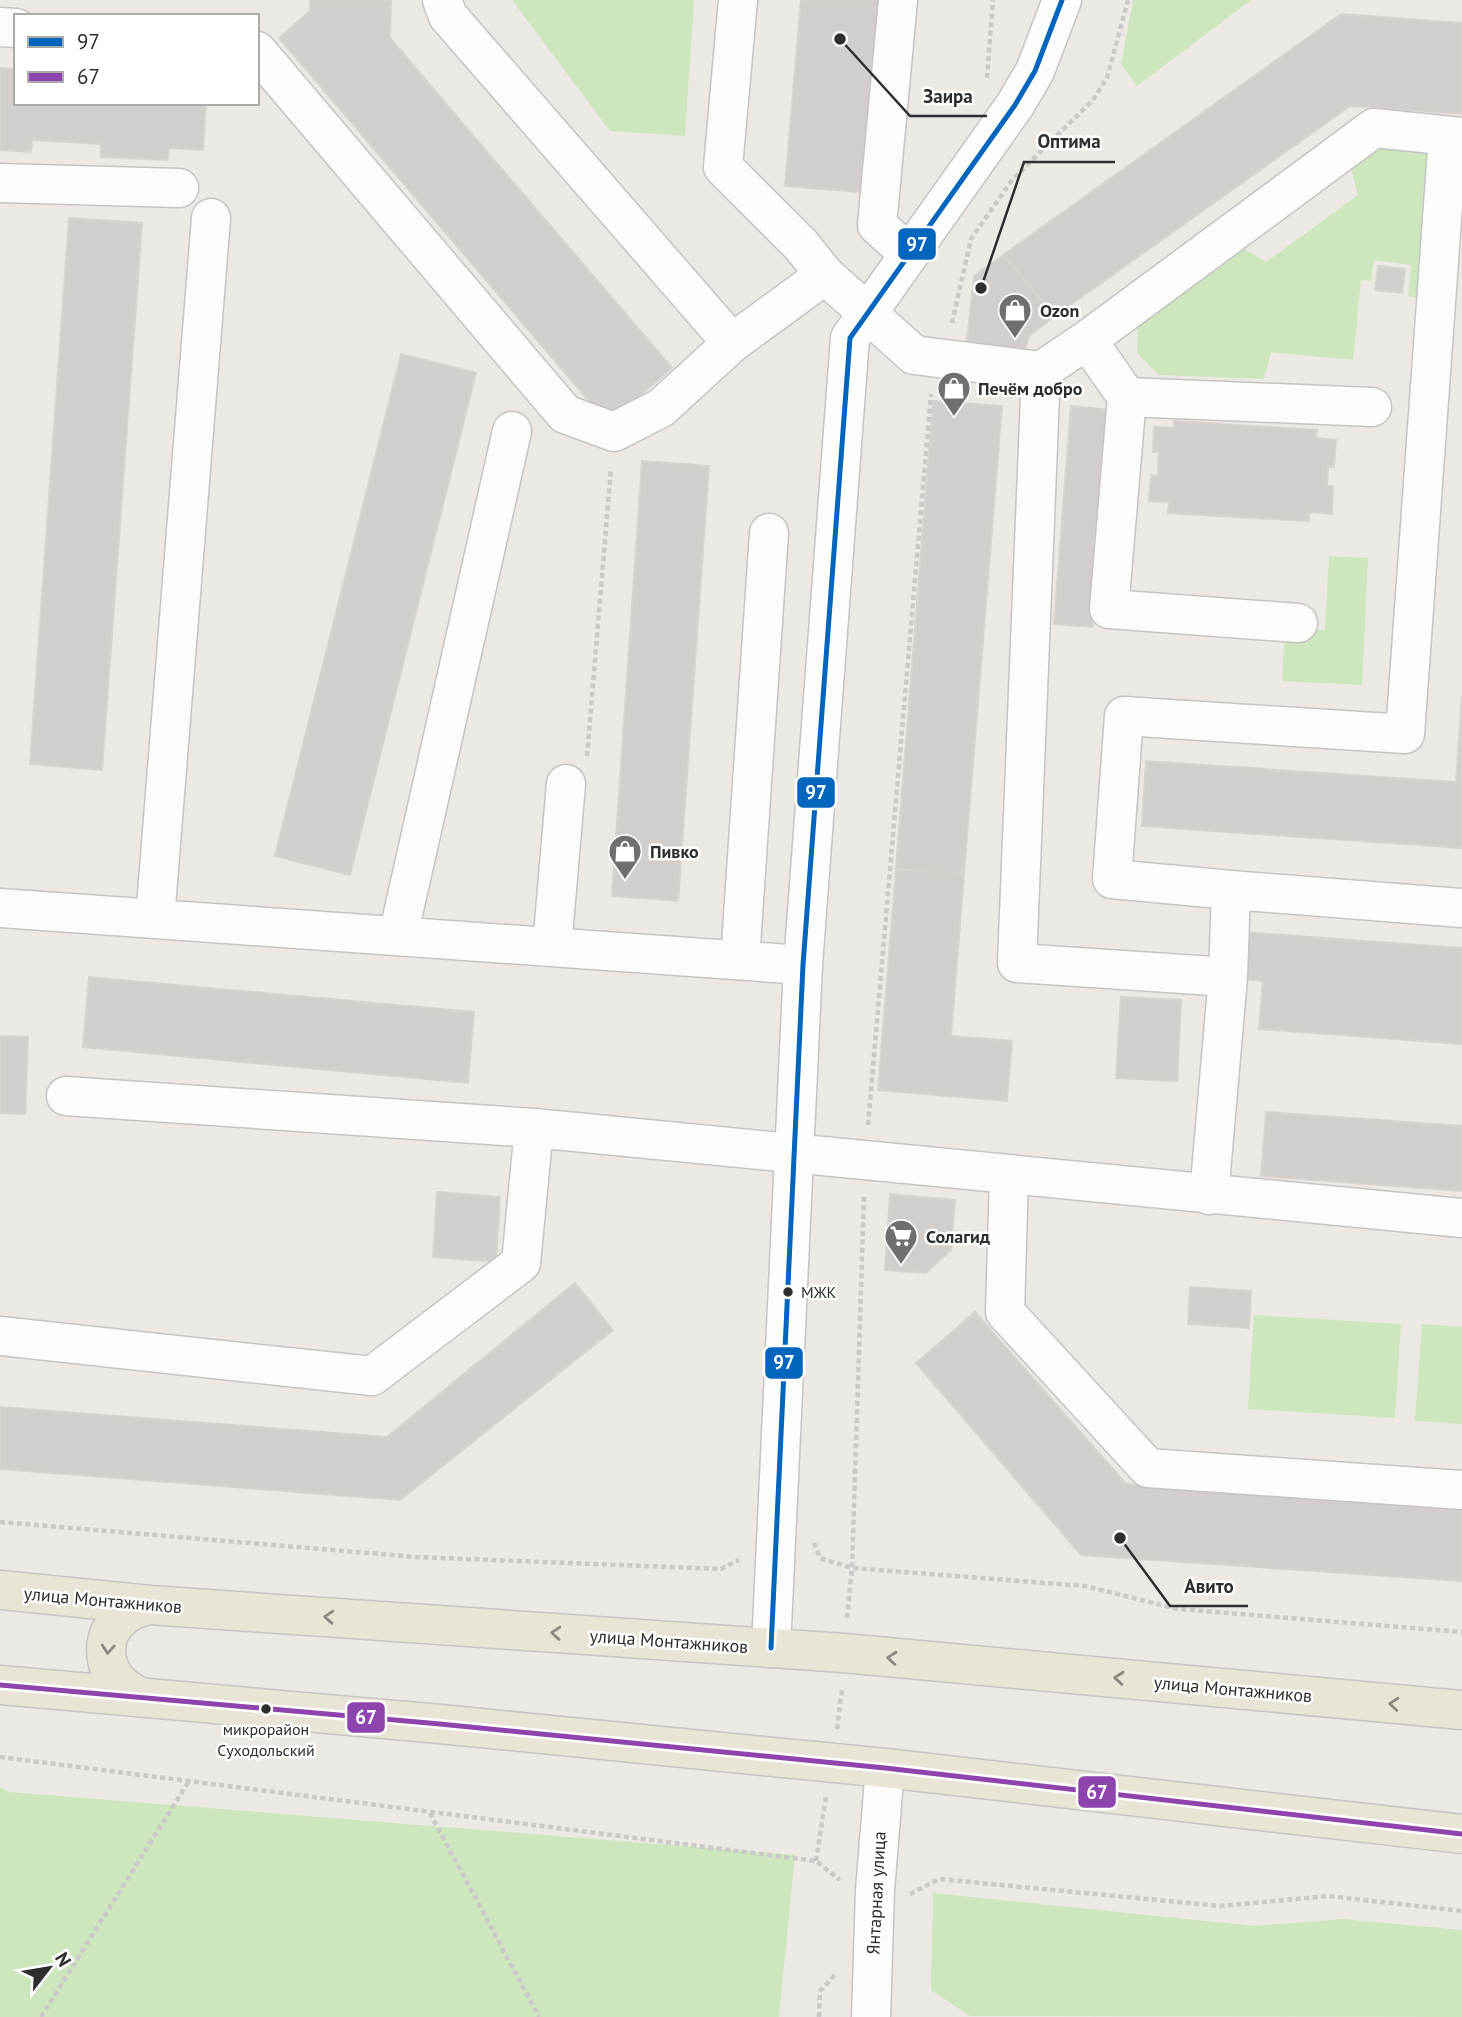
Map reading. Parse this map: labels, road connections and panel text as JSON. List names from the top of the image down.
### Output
{
  "streets": {
    "main road": ["улица Монтажников"],
    "street": ["Янтарная улица"]
  },
  "places": {
    "other": [
      "Заира",
      "Оптима",
      "МЖК",
      "Авито",
      "микрорайон Суходольский"
    ],
    "shop": ["Ozon", "Печём добро", "Пивко"],
    "supermarket": ["Солагид"]
  },
  "lines": ["transit line 97", "transit line 67"],
  "legend": ["97", "67"],
  "north": "top right"
}
